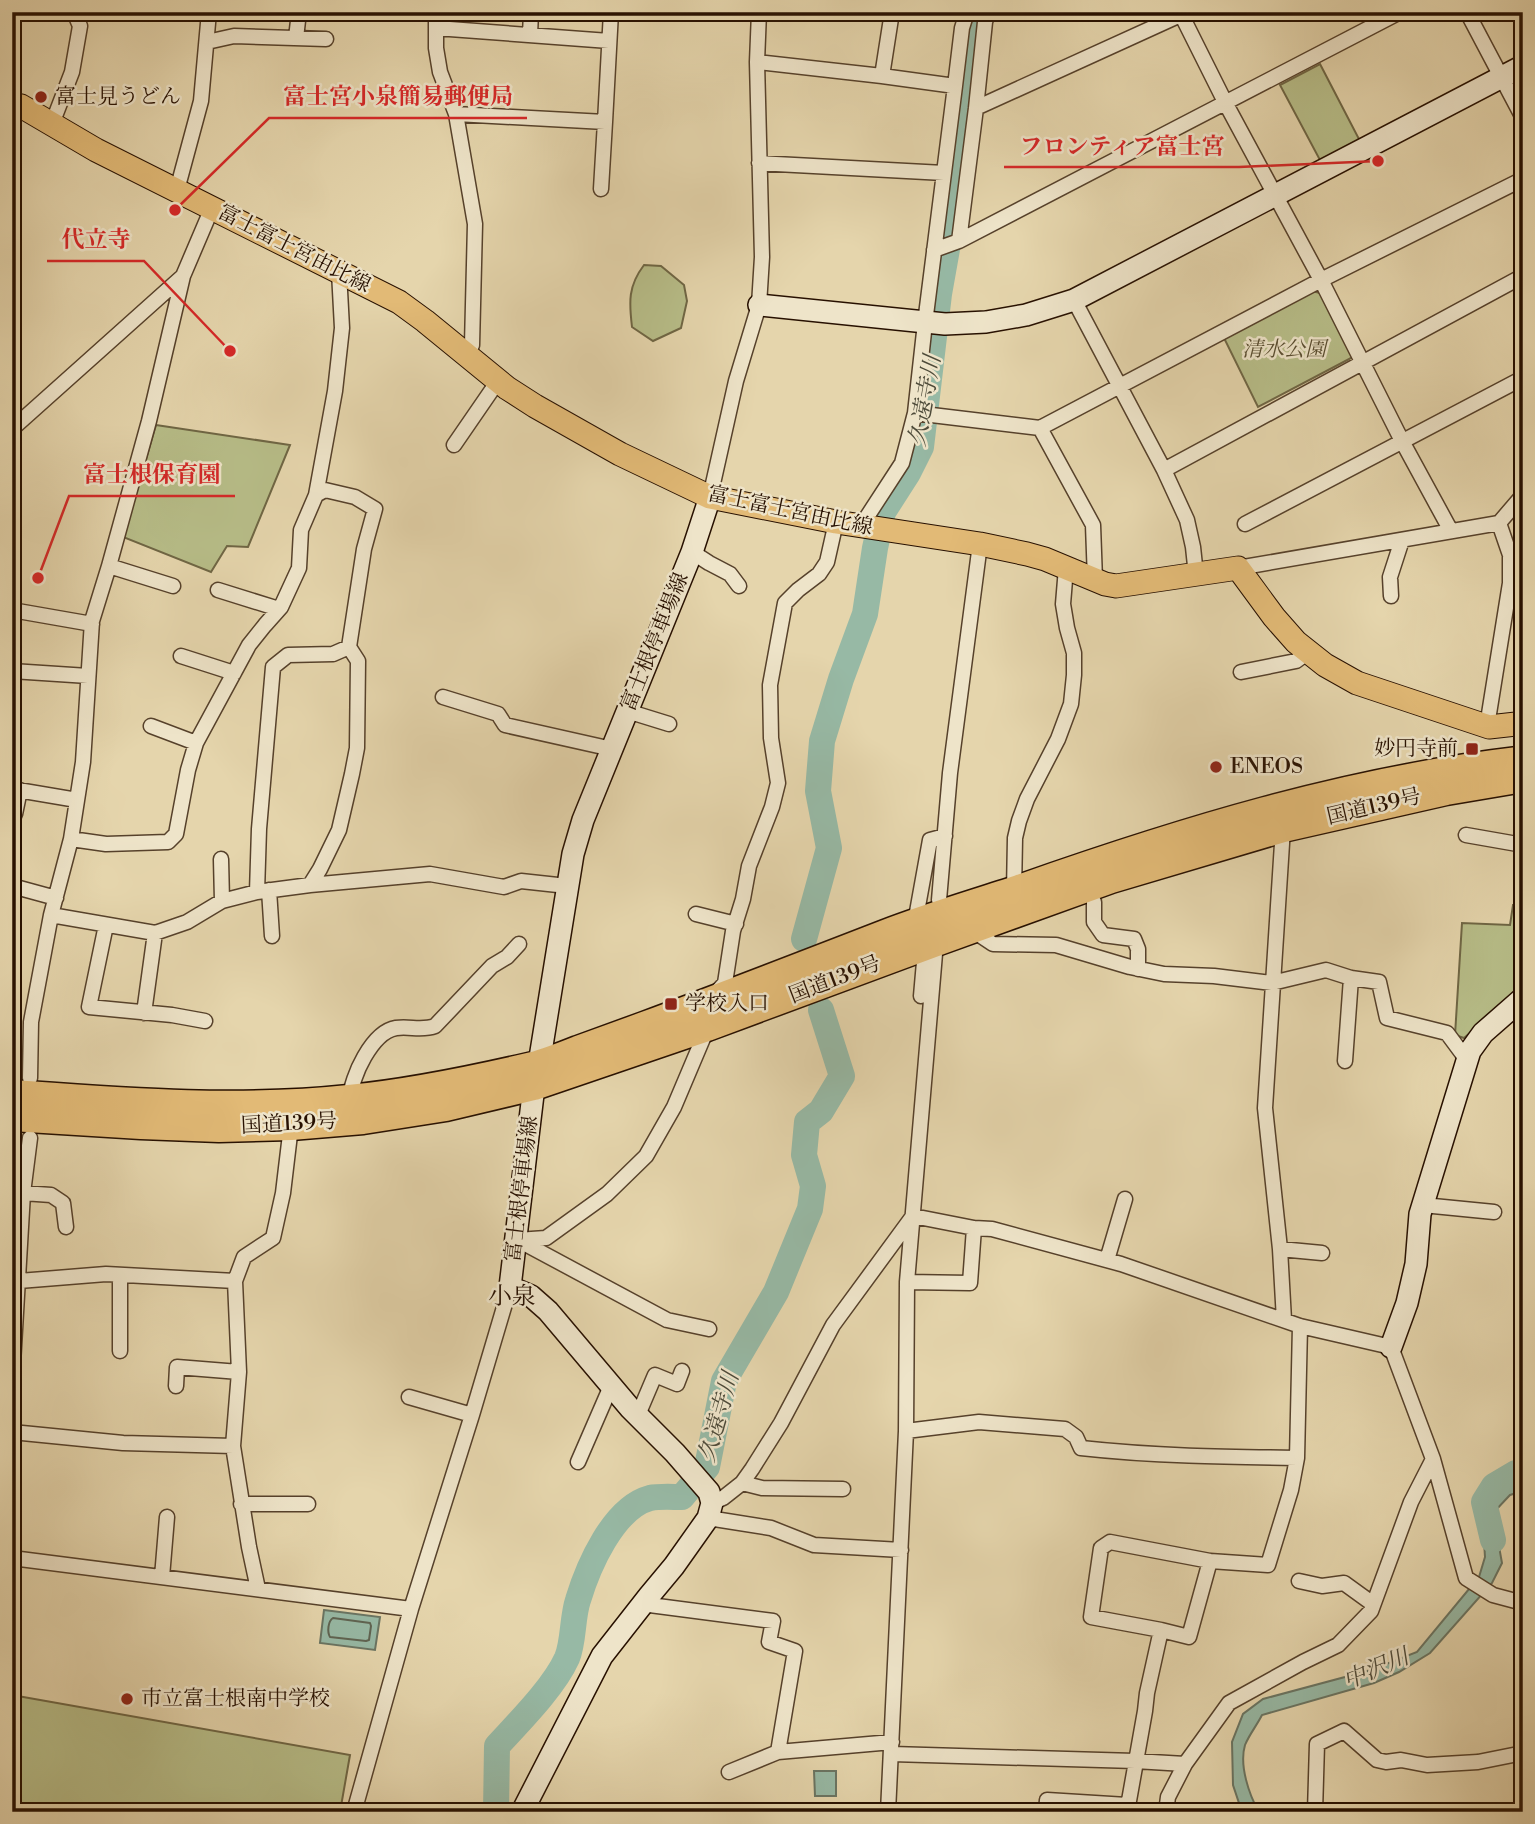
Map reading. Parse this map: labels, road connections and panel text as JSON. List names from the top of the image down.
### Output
{
  "streets": {
    "highway": ["国道139号"],
    "main road": ["富士富士宮由比線", "富士根停車場線"]
  },
  "crossings": [
    ["富士富士宮由比線", "富士根停車場線"],
    ["富士根停車場線", "国道139号"]
  ],
  "districts": ["小泉"],
  "water": ["久遠寺川", "中沢川"],
  "parks": ["清水公園"],
  "places": {
    "other": [
      "富士見うどん",
      "フロンティア富士宮",
      "富士宮小泉簡易郵便局",
      "代立寺",
      "富士根保育園",
      "ENEOS",
      "市立富士根南中学校"
    ],
    "transit": ["妙円寺前", "学校入口"]
  }
}
